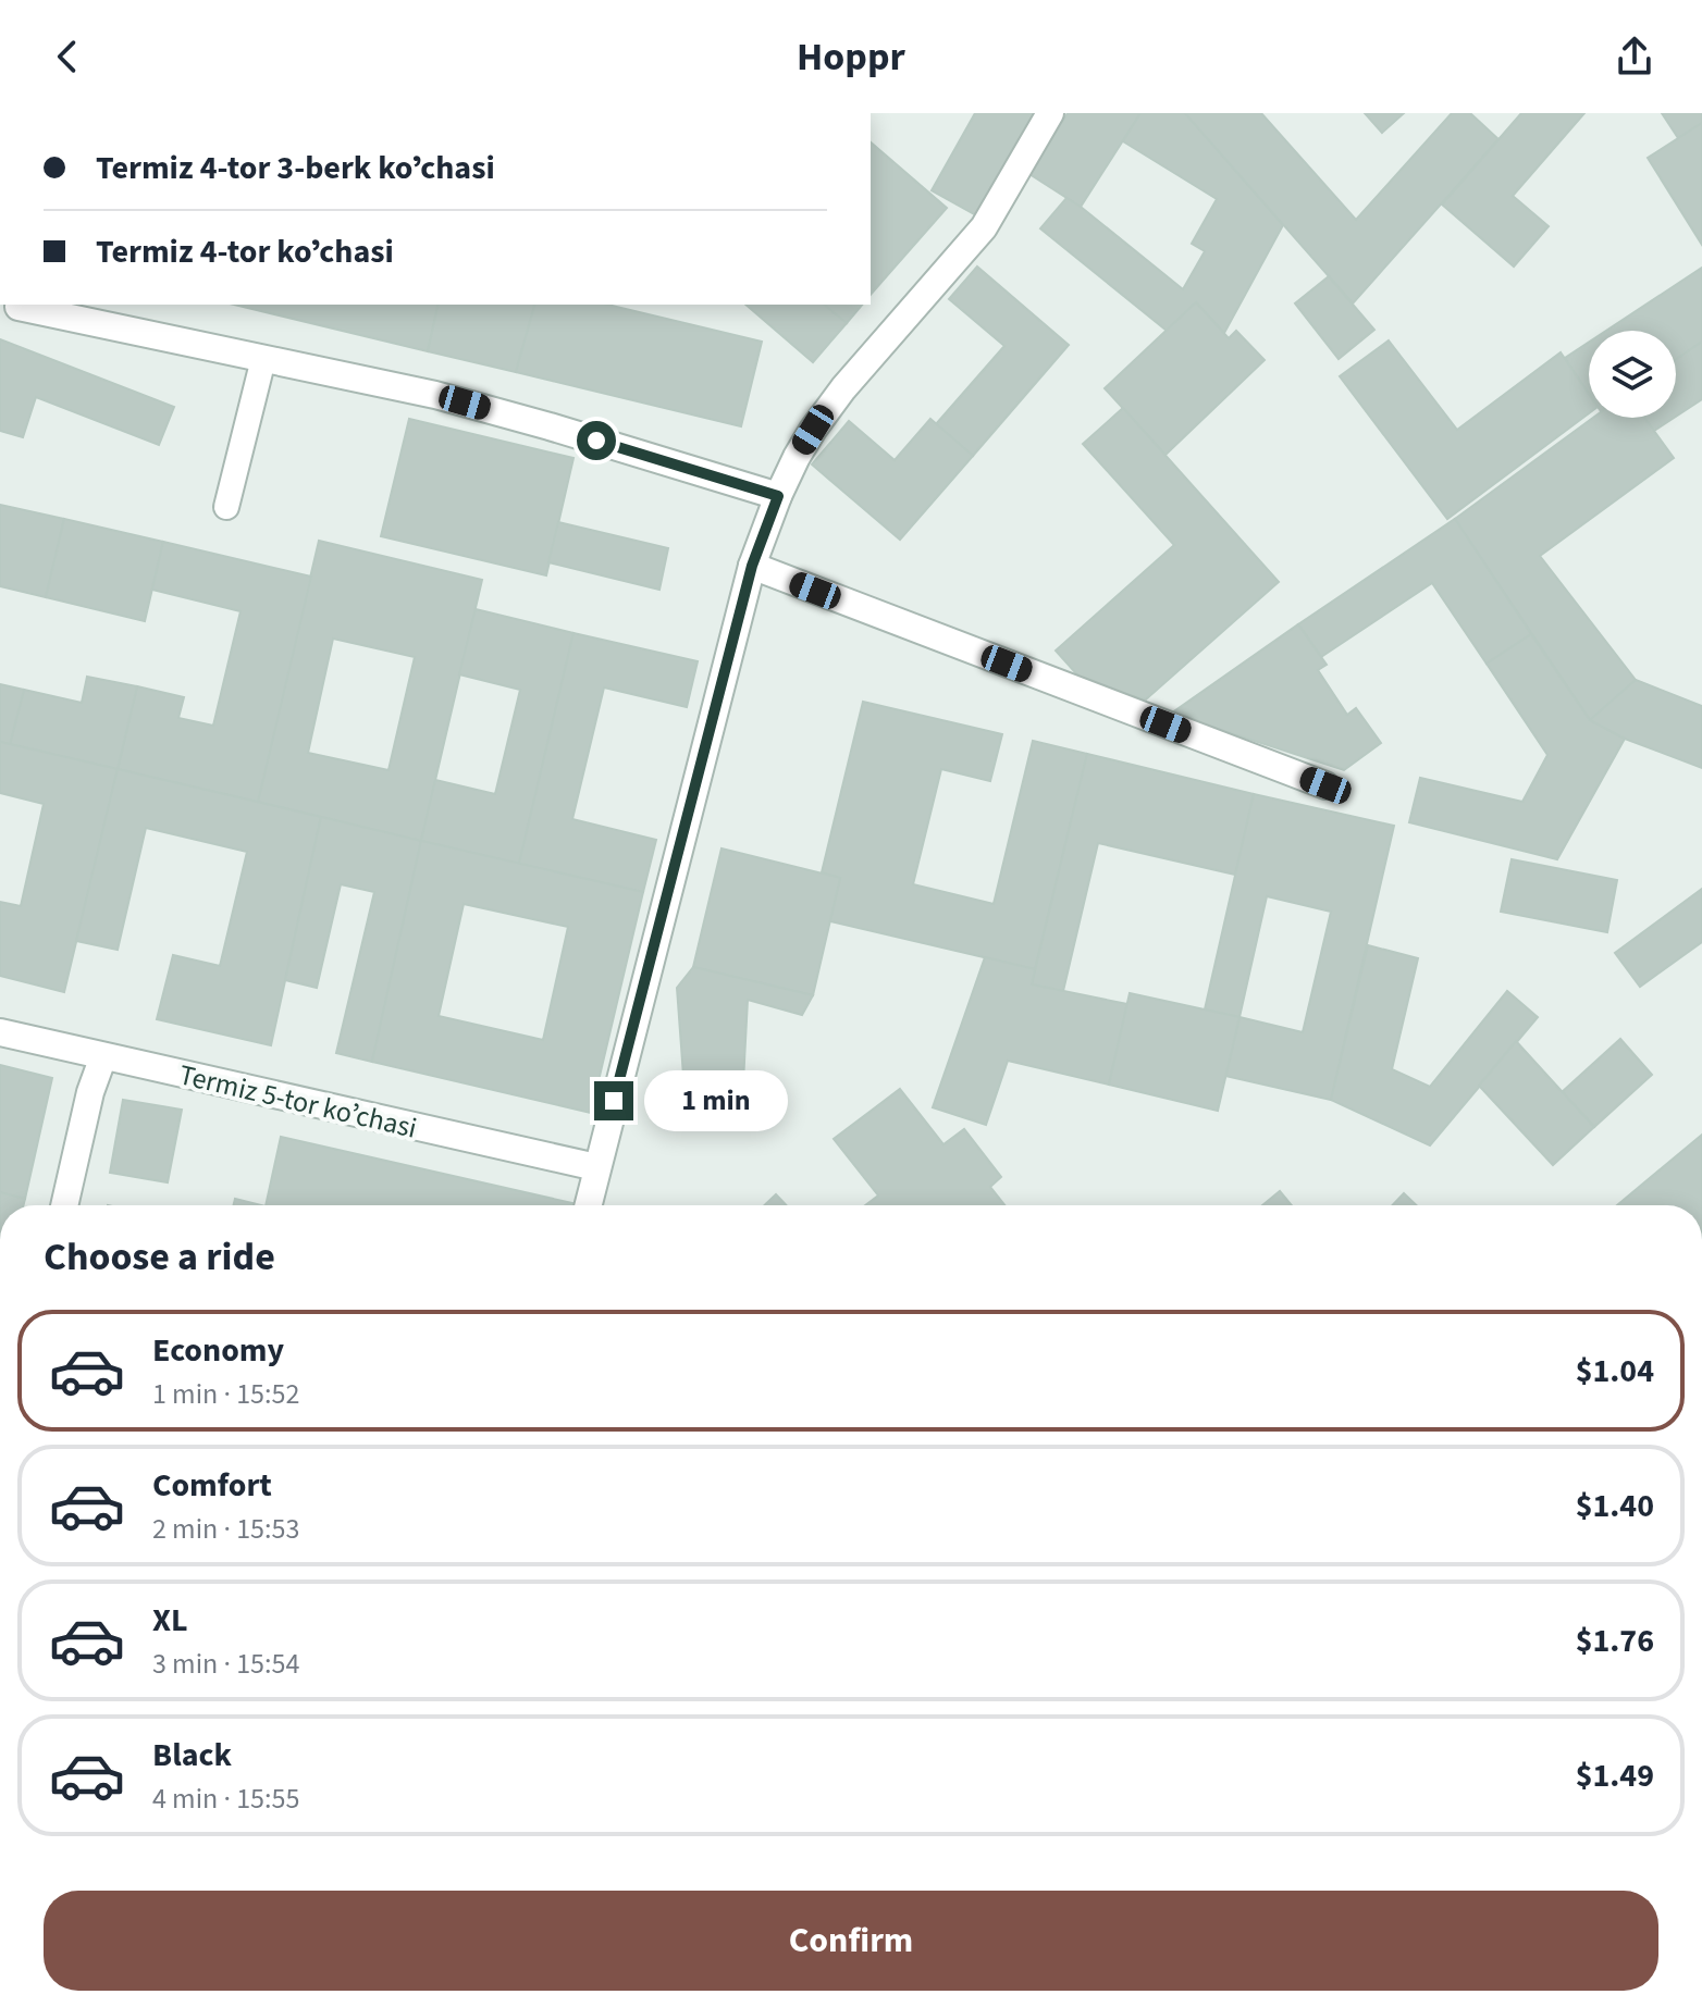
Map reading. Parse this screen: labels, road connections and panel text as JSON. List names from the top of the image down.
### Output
{
  "streets": {
    "street": ["Termiz 5-tor koʼchasi"]
  },
  "page": {
    "header": "Hoppr",
    "banner": ["Termiz 4-tor 3-berk koʼchasi", "Termiz 4-tor koʼchasi"],
    "bubble": "1 min",
    "heading": "Choose a ride",
    "list": [
      {
        "name": "Economy",
        "note": "1 min · 15:52",
        "value": "$1.04"
      },
      {
        "name": "Comfort",
        "note": "2 min · 15:53",
        "value": "$1.40"
      },
      {
        "name": "XL",
        "note": "3 min · 15:54",
        "value": "$1.76"
      },
      {
        "name": "Black",
        "note": "4 min · 15:55",
        "value": "$1.49"
      }
    ],
    "buttons": "Confirm"
  }
}
